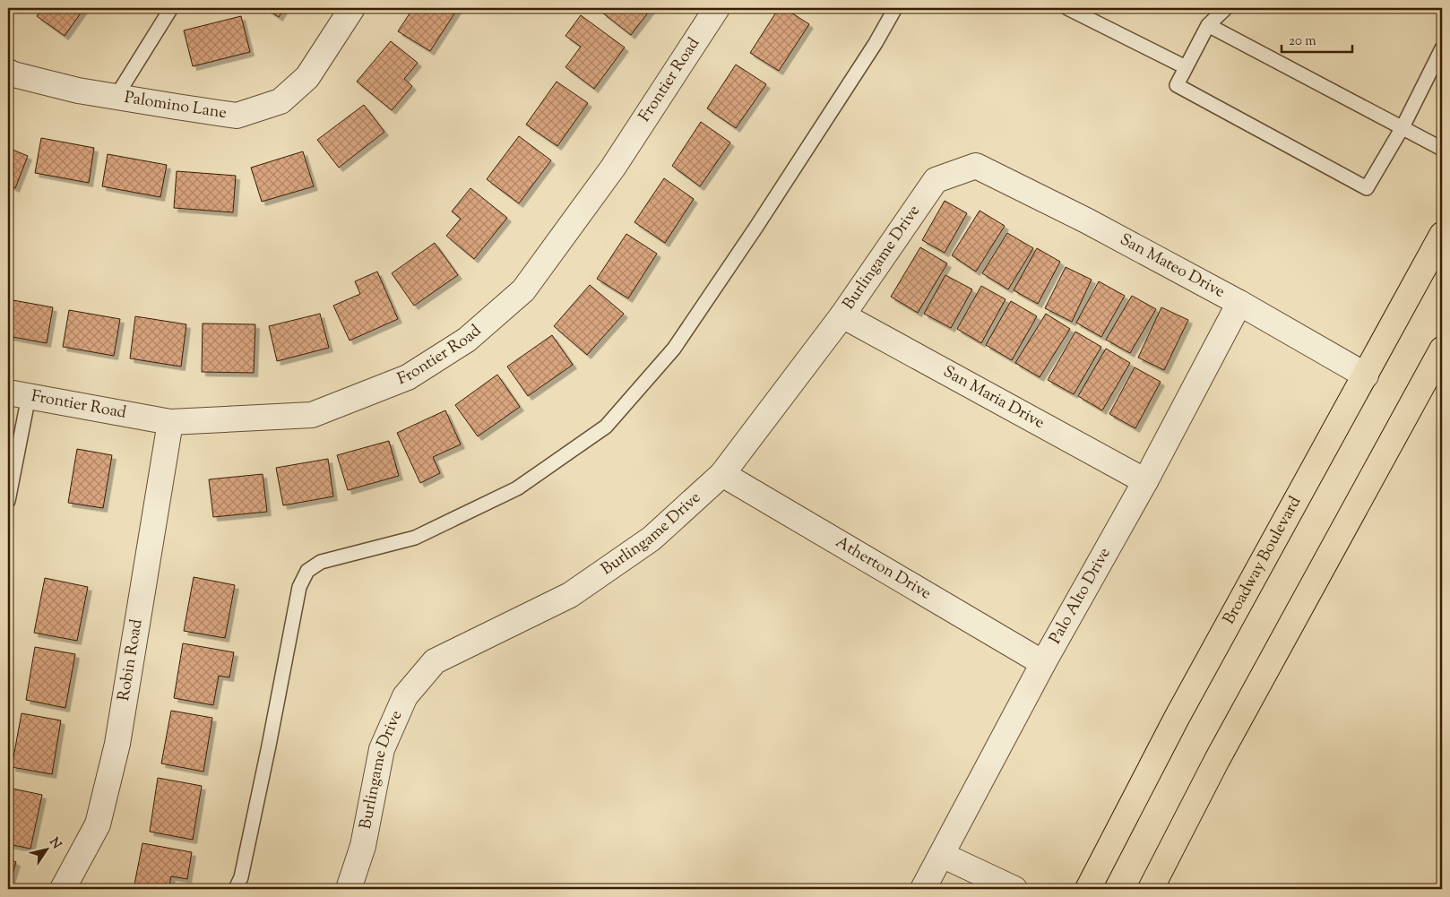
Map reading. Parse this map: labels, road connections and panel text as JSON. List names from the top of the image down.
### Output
{
  "streets": {
    "main road": ["Broadway Boulevard"],
    "street": [
      "Frontier Road",
      "Palomino Lane",
      "Burlingame Drive",
      "San Mateo Drive",
      "San Maria Drive",
      "Atherton Drive",
      "Palo Alto Drive",
      "Robin Road"
    ]
  },
  "crossings": [
    ["Frontier Road", "Robin Road"],
    ["Burlingame Drive", "San Mateo Drive"],
    ["Burlingame Drive", "San Maria Drive"],
    ["Burlingame Drive", "Atherton Drive"],
    ["San Mateo Drive", "Broadway Boulevard"],
    ["San Mateo Drive", "Palo Alto Drive"],
    ["San Maria Drive", "Palo Alto Drive"],
    ["Atherton Drive", "Palo Alto Drive"]
  ],
  "scale_bar": "20 m",
  "north": "top right"
}
